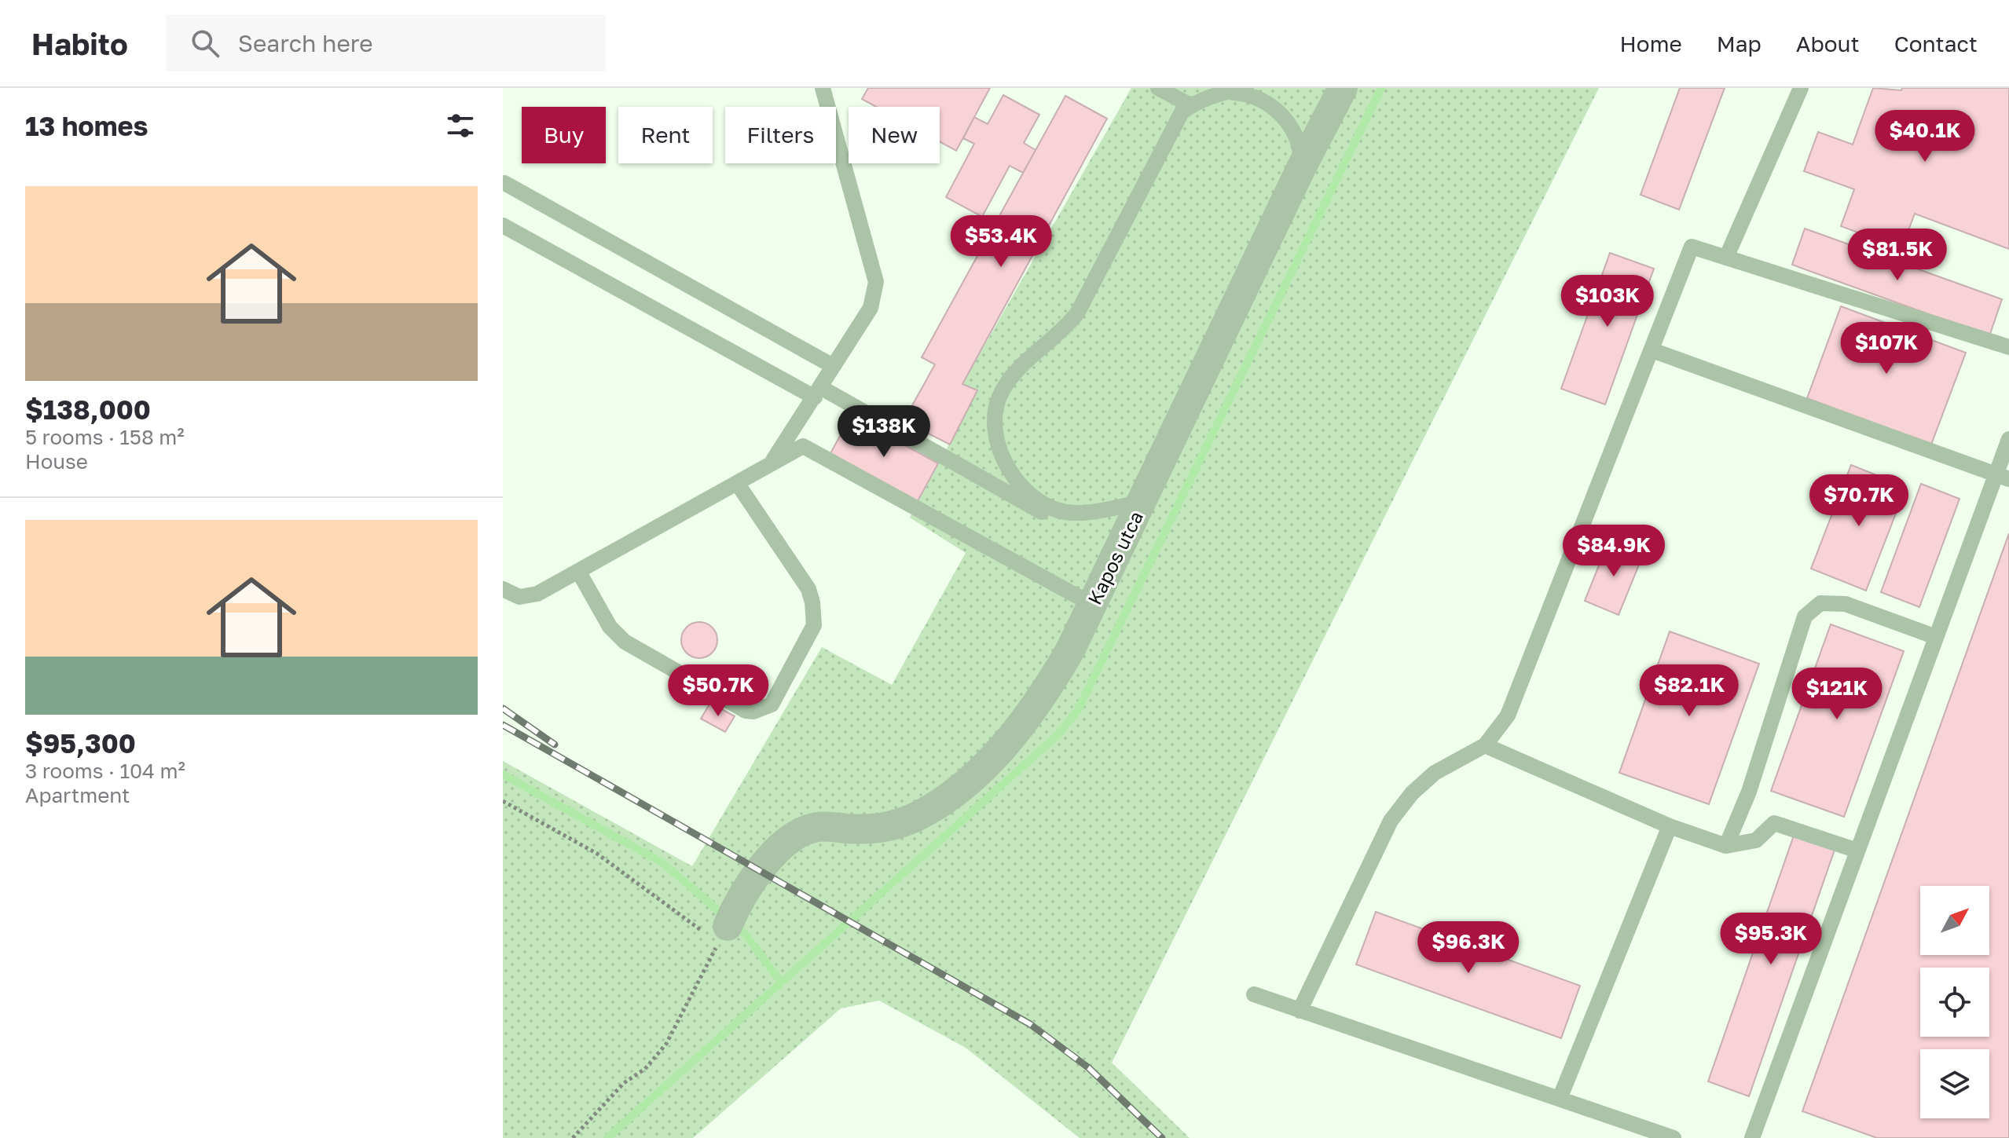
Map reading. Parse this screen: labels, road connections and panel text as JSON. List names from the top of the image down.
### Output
{
  "streets": {
    "street": ["Kapos utca"]
  },
  "north": "top right",
  "page": {
    "header": "Habito",
    "search": "Search here",
    "nav": [
      "Home",
      "Map",
      "About",
      "Contact"
    ],
    "heading": "13 homes",
    "chip": [
      "Buy",
      "Rent",
      "Filters",
      "New"
    ],
    "price": [
      "$40.1K",
      "$53.4K",
      "$81.5K",
      "$103K",
      "$107K",
      "$138K",
      "$70.7K",
      "$84.9K",
      "$50.7K",
      "$82.1K",
      "$121K",
      "$95.3K",
      "$96.3K"
    ],
    "list": [
      {
        "name": "$138,000",
        "note": "5 rooms · 158 m² · House"
      },
      {
        "name": "$95,300",
        "note": "3 rooms · 104 m² · Apartment"
      }
    ]
  }
}
